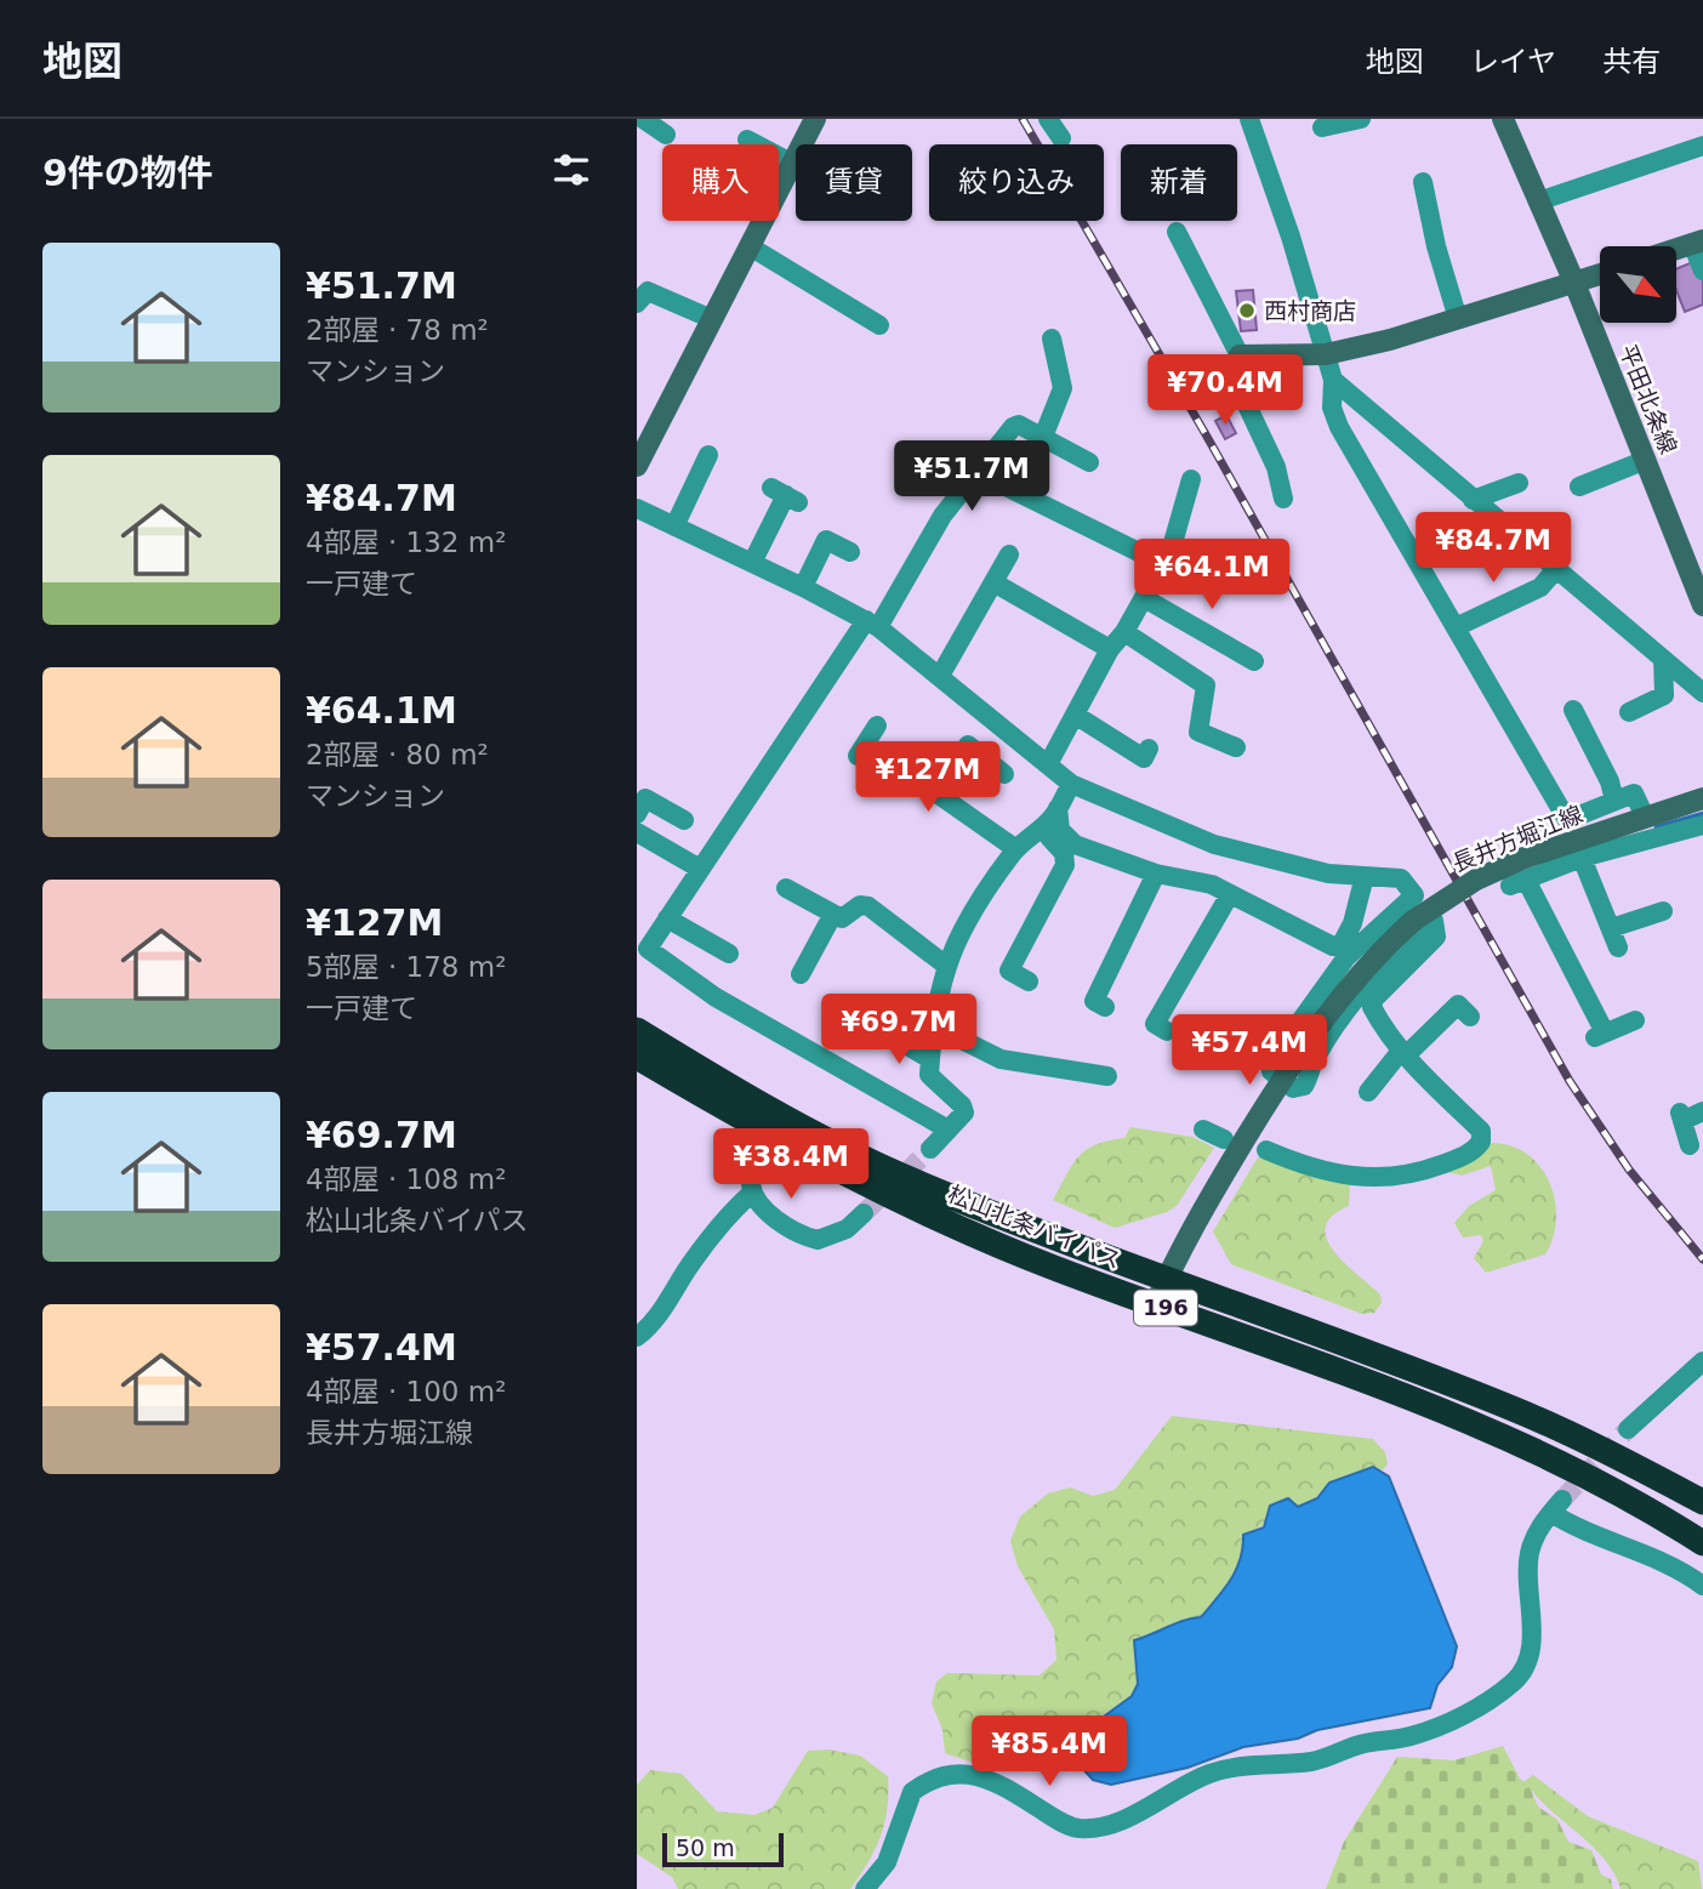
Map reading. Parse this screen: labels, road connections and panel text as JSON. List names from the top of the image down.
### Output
{
  "streets": {
    "highway": ["松山北条バイパス", "196"],
    "main road": ["平田北条線", "長井方堀江線"]
  },
  "crossings": [
    ["長井方堀江線", "松山北条バイパス"]
  ],
  "places": ["西村商店"],
  "scale_bar": "50 m",
  "north": "bottom right",
  "page": {
    "header": "地図",
    "nav": ["地図", "レイヤ", "共有"],
    "heading": "9件の物件",
    "chip": [
      "購入",
      "賃貸",
      "絞り込み",
      "新着"
    ],
    "list": [
      {
        "name": "¥51.7M",
        "note": "2部屋 · 78 m² · マンション"
      },
      {
        "name": "¥84.7M",
        "note": "4部屋 · 132 m² · 一戸建て"
      },
      {
        "name": "¥64.1M",
        "note": "2部屋 · 80 m² · マンション"
      },
      {
        "name": "¥127M",
        "note": "5部屋 · 178 m² · 一戸建て"
      },
      {
        "name": "¥69.7M",
        "note": "4部屋 · 108 m² · 松山北条バイパス"
      },
      {
        "name": "¥57.4M",
        "note": "4部屋 · 100 m² · 長井方堀江線"
      }
    ],
    "price": [
      "¥70.4M",
      "¥51.7M",
      "¥84.7M",
      "¥64.1M",
      "¥127M",
      "¥69.7M",
      "¥57.4M",
      "¥38.4M",
      "¥85.4M"
    ],
    "scale": "50 m"
  }
}
